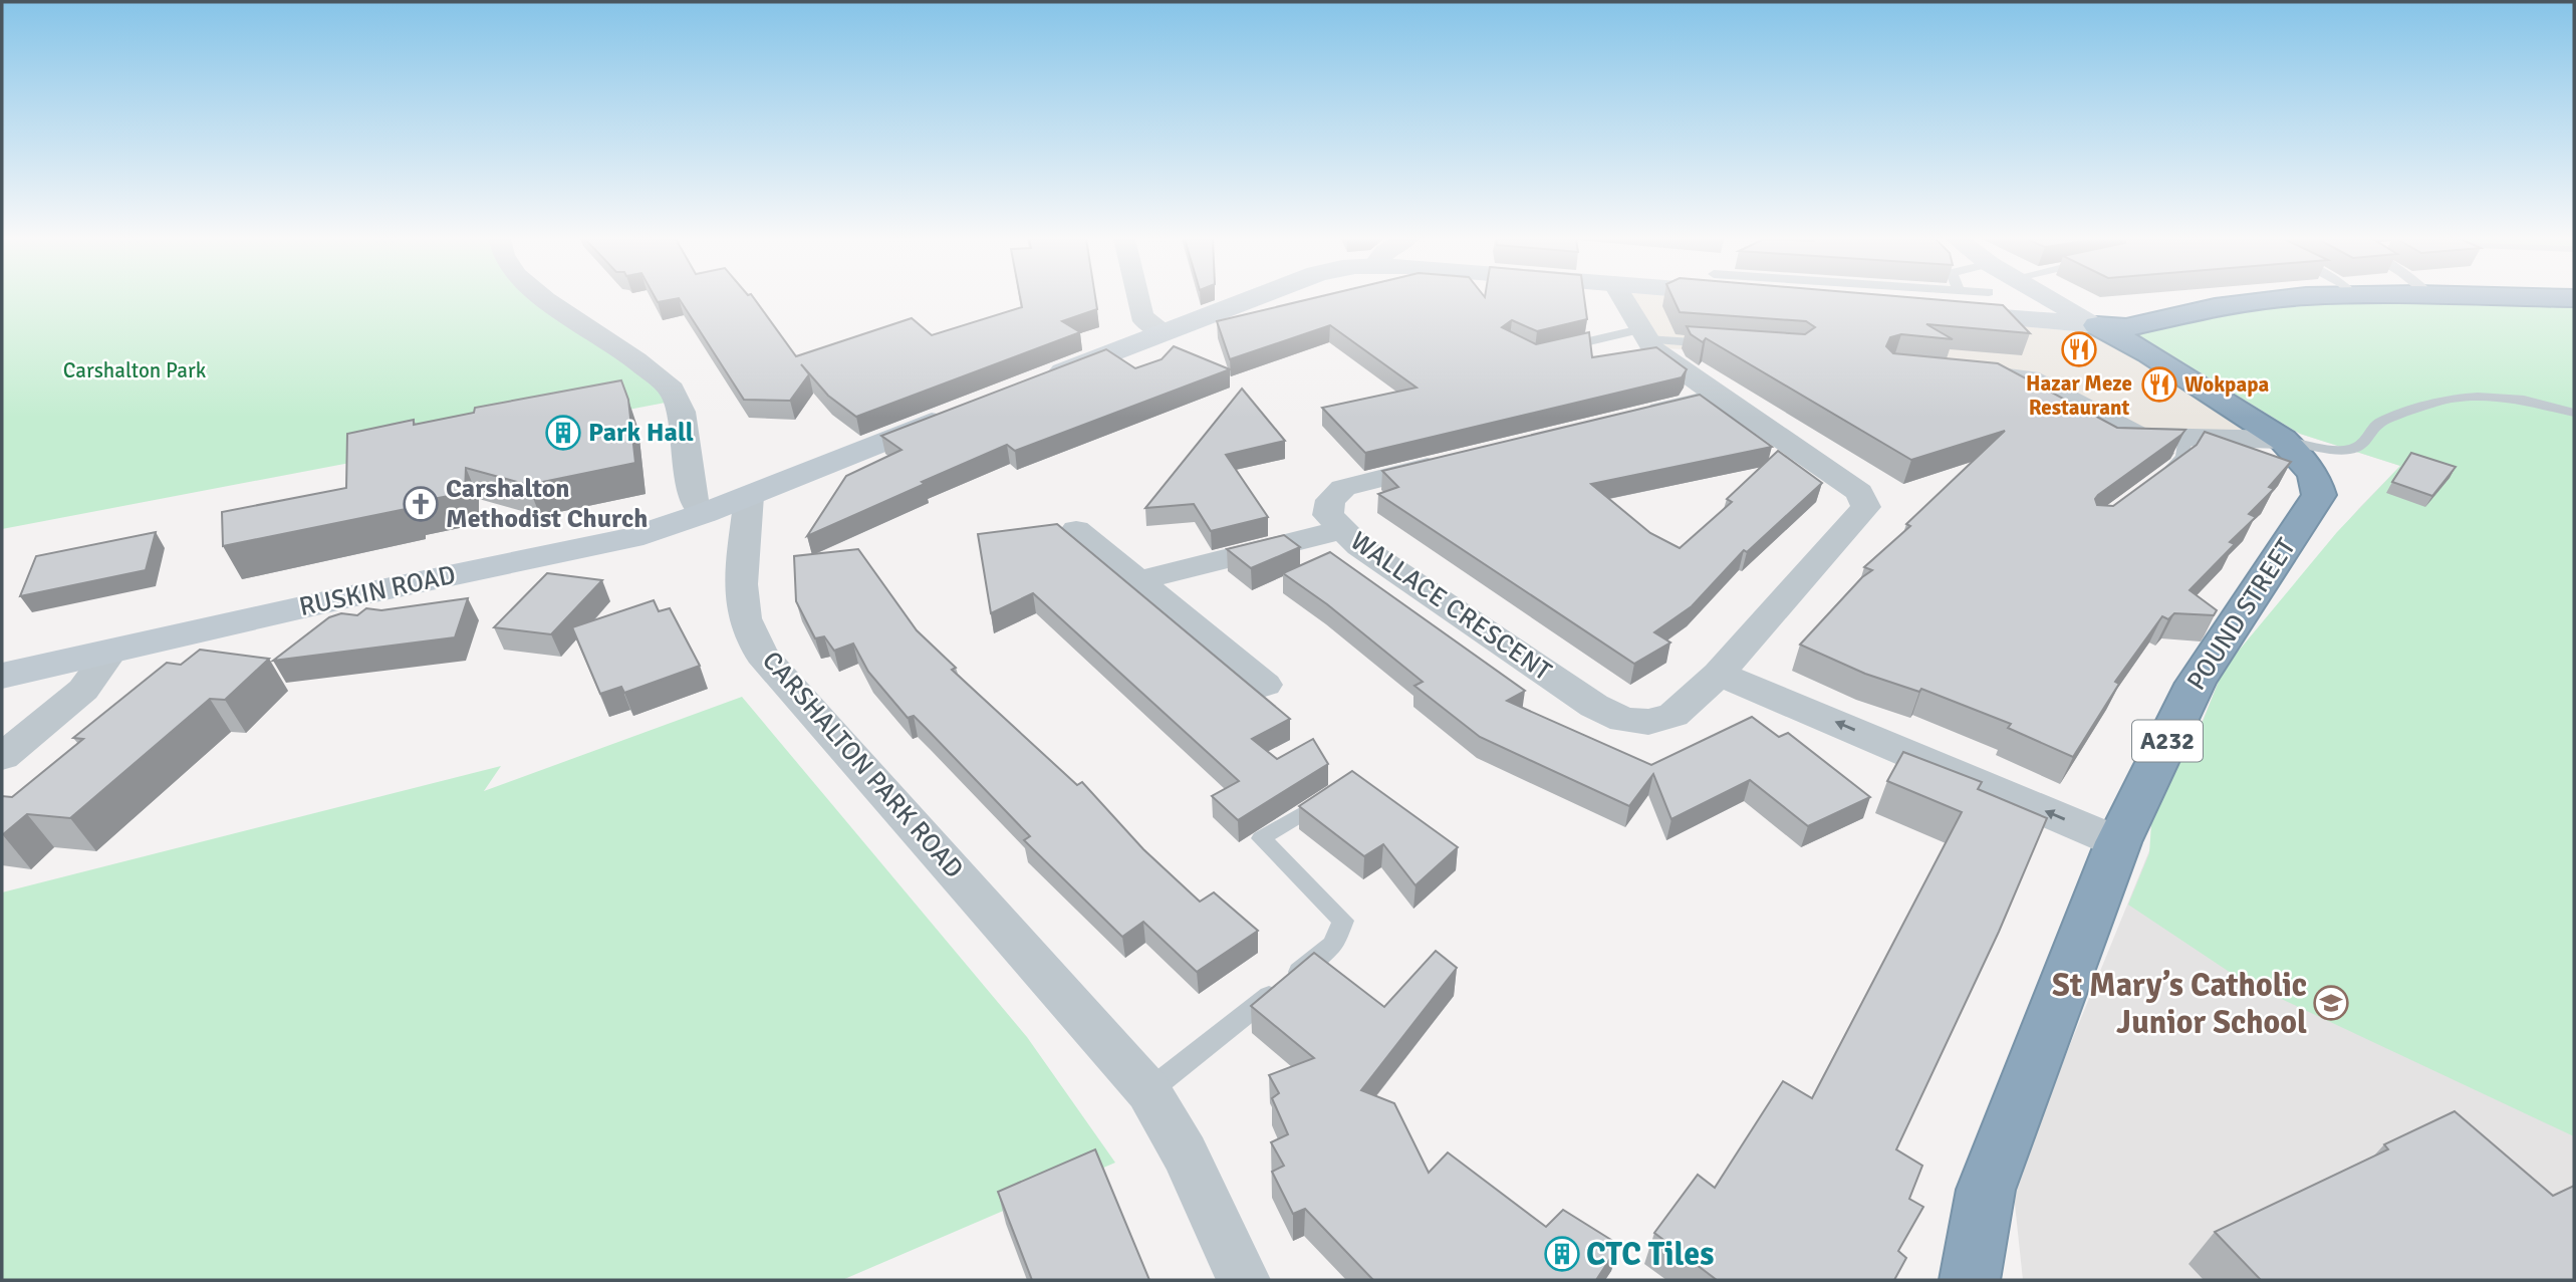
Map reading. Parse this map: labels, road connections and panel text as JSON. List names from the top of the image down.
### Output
{
  "streets": {
    "highway": ["POUND STREET", "A232"],
    "main road": ["RUSKIN ROAD"],
    "street": ["WALLACE CRESCENT", "CARSHALTON PARK ROAD"]
  },
  "crossings": [
    ["RUSKIN ROAD", "CARSHALTON PARK ROAD"]
  ],
  "parks": ["Carshalton Park"],
  "places": {
    "restaurant": ["Hazar Meze Restaurant", "Wokpapa"],
    "building": ["Park Hall", "CTC Tiles"],
    "church": ["Carshalton Methodist Church"],
    "school or university": ["St Mary’s Catholic Junior School"]
  }
}
